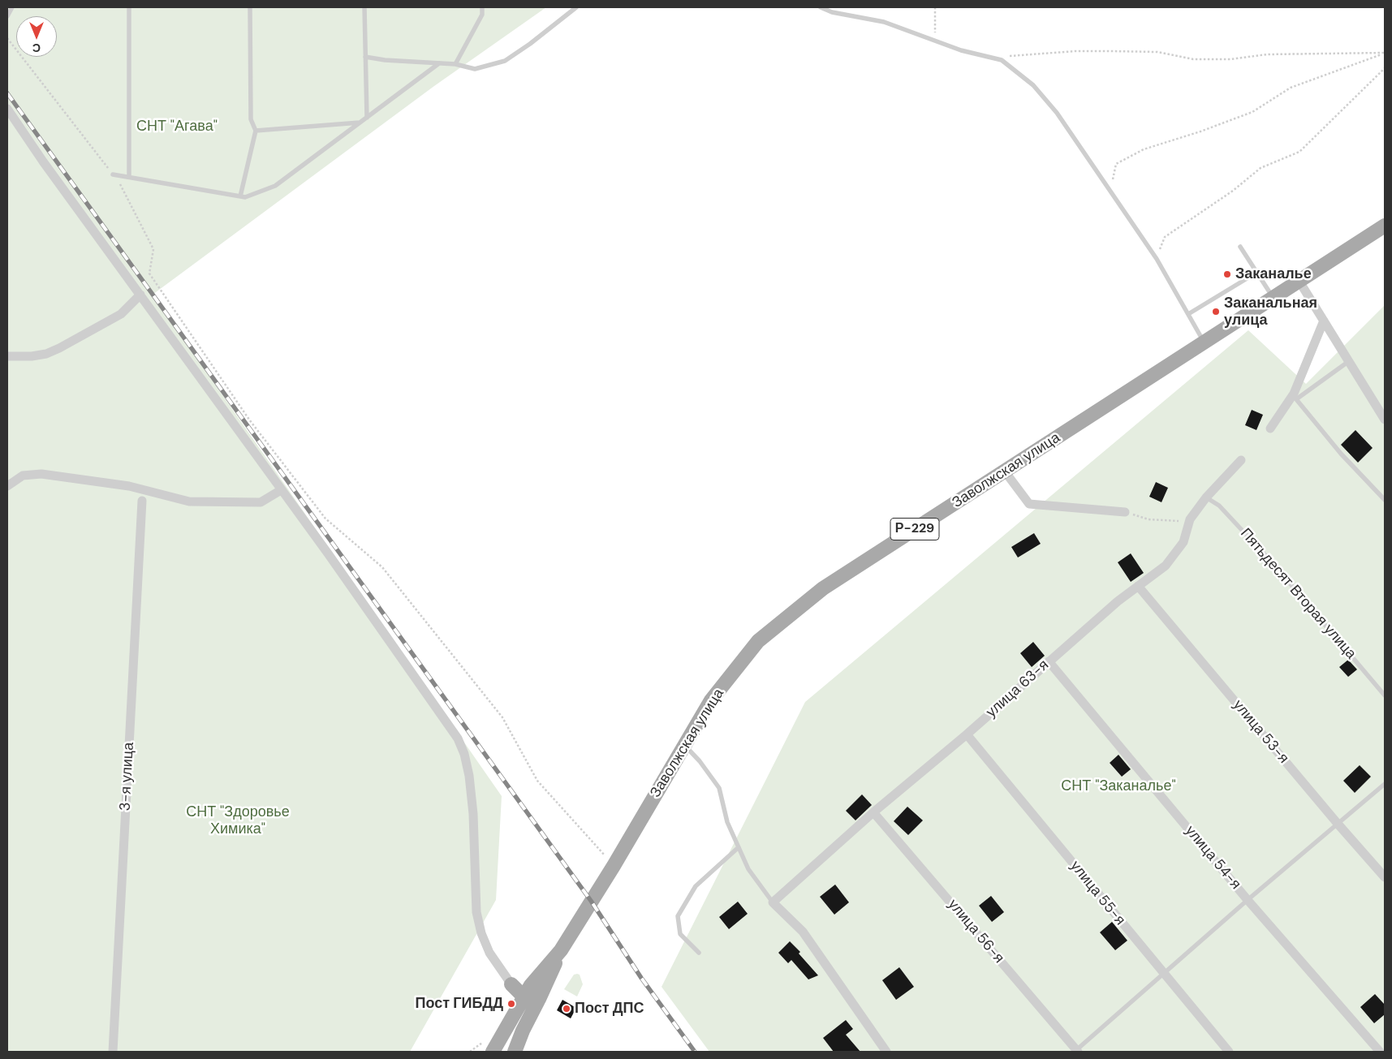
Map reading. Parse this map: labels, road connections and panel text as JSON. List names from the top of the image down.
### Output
{
  "streets": {
    "main road": ["Заволжская улица", "Р-229"],
    "street": [
      "улица 63-я",
      "улица 53-я",
      "3-я улица",
      "улица 54-я",
      "улица 55-я",
      "улица 56-я"
    ],
    "lane": ["Пятьдесят Вторая улица"]
  },
  "crossings": [
    ["Пятьдесят Вторая улица", "улица 63-я"],
    ["улица 63-я", "улица 53-я"],
    ["улица 63-я", "улица 54-я"],
    ["улица 63-я", "улица 55-я"],
    ["улица 63-я", "улица 56-я"]
  ],
  "parks": ["СНТ \"Агава\"", "СНТ \"Заканалье\"", "СНТ \"Здоровье Химика\""],
  "places": [
    "Заканалье",
    "Заканальная улица",
    "Пост ГИБДД",
    "Пост ДПС"
  ],
  "north": "bottom"
}
